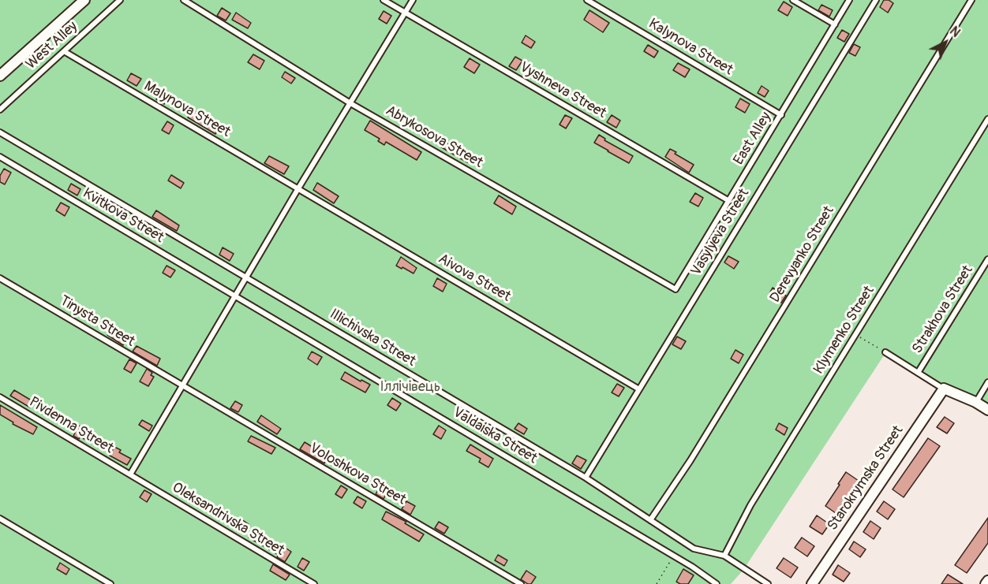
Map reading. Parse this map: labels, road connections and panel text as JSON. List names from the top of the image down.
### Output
{
  "streets": {
    "street": ["Starokrymska Street"],
    "lane": [
      "West Alley",
      "Kalynova Street",
      "Vyshneva Street",
      "Malynova Street",
      "Abrykosova Street",
      "East Alley",
      "Kvitkova Street",
      "Vasylyeva Street",
      "Derevyanko Street",
      "Aivova Street",
      "Strakhova Street",
      "Tinysta Street",
      "Klymenko Street",
      "Illichivska Street",
      "Pivdenna Street",
      "Valdaiska Street",
      "Voloshkova Street",
      "Oleksandrivska Street"
    ]
  },
  "crossings": [
    ["West Alley", "Malynova Street"],
    ["Kalynova Street", "East Alley"],
    ["Vyshneva Street", "East Alley"],
    ["Malynova Street", "Aivova Street"],
    ["Abrykosova Street", "East Alley"],
    ["Kvitkova Street", "Valdaiska Street"],
    ["Vasylyeva Street", "Aivova Street"],
    ["Vasylyeva Street", "Illichivska Street"],
    ["Derevyanko Street", "Illichivska Street"],
    ["Tinysta Street", "Voloshkova Street"],
    ["Klymenko Street", "Illichivska Street"],
    ["Pivdenna Street", "Oleksandrivska Street"]
  ],
  "parks": ["Іллічівець"],
  "north": "top right"
}
